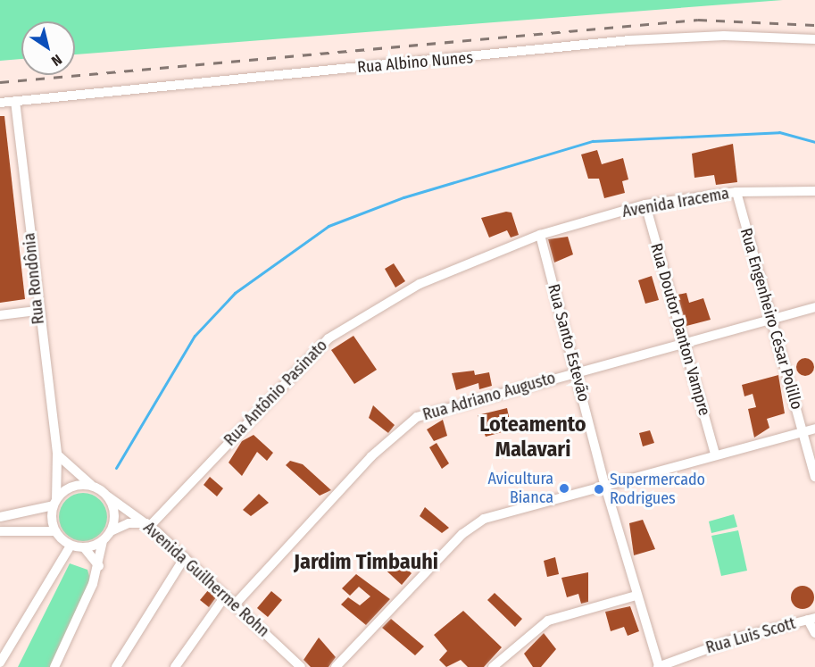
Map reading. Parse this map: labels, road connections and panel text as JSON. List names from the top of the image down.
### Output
{
  "streets": {
    "street": [
      "Rua Albino Nunes",
      "Avenida Iracema",
      "Rua Rondônia",
      "Rua Engenheiro César Polillo",
      "Rua Doutor Danton Vampre",
      "Rua Santo Estevão",
      "Rua Antônio Pasinato",
      "Rua Adriano Augusto",
      "Avenida Guilherme Rohn",
      "Rua Luis Scott"
    ]
  },
  "crossings": [
    ["Rua Albino Nunes", "Rua Rondônia"],
    ["Avenida Iracema", "Rua Engenheiro César Polillo"],
    ["Avenida Iracema", "Rua Doutor Danton Vampre"],
    ["Avenida Iracema", "Rua Santo Estevão"],
    ["Avenida Iracema", "Rua Antônio Pasinato"],
    ["Rua Rondônia", "Avenida Guilherme Rohn"],
    ["Rua Engenheiro César Polillo", "Rua Adriano Augusto"],
    ["Rua Doutor Danton Vampre", "Rua Adriano Augusto"],
    ["Rua Santo Estevão", "Rua Antônio Pasinato"],
    ["Rua Santo Estevão", "Rua Adriano Augusto"],
    ["Rua Santo Estevão", "Rua Luis Scott"],
    ["Rua Antônio Pasinato", "Avenida Guilherme Rohn"],
    ["Rua Adriano Augusto", "Avenida Guilherme Rohn"]
  ],
  "districts": ["Loteamento Malavari", "Jardim Timbauhi"],
  "places": ["Avicultura Bianca", "Supermercado Rodrigues"],
  "north": "bottom right"
}
